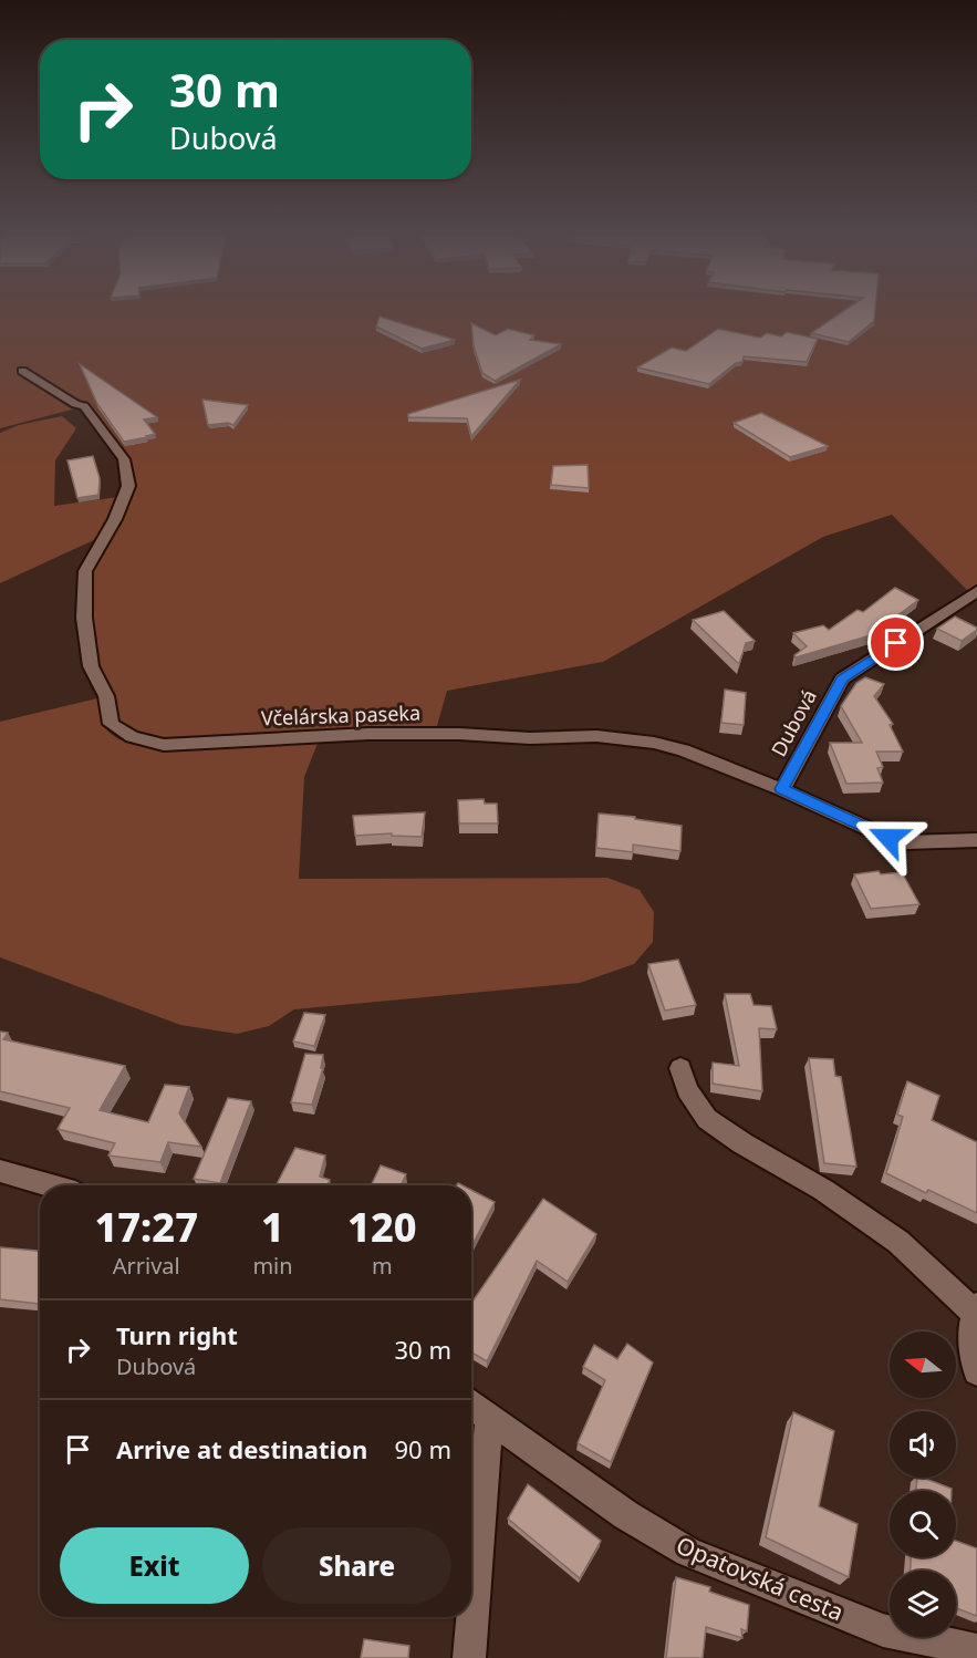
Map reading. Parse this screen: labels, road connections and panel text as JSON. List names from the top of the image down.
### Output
{
  "streets": {
    "street": ["Včelárska paseka", "Dubová", "Opatovská cesta"]
  },
  "crossings": [
    ["Včelárska paseka", "Dubová"]
  ],
  "north": "left",
  "page": {
    "turn": ["30 m", "Dubová"],
    "eta": [
      "17:27",
      "Arrival",
      "1",
      "min",
      "120",
      "m"
    ],
    "list": [
      {
        "name": "Turn right",
        "note": "Dubová",
        "value": "30 m"
      },
      {
        "name": "Arrive at destination",
        "value": "90 m"
      }
    ],
    "buttons": ["Exit", "Share"]
  }
}
